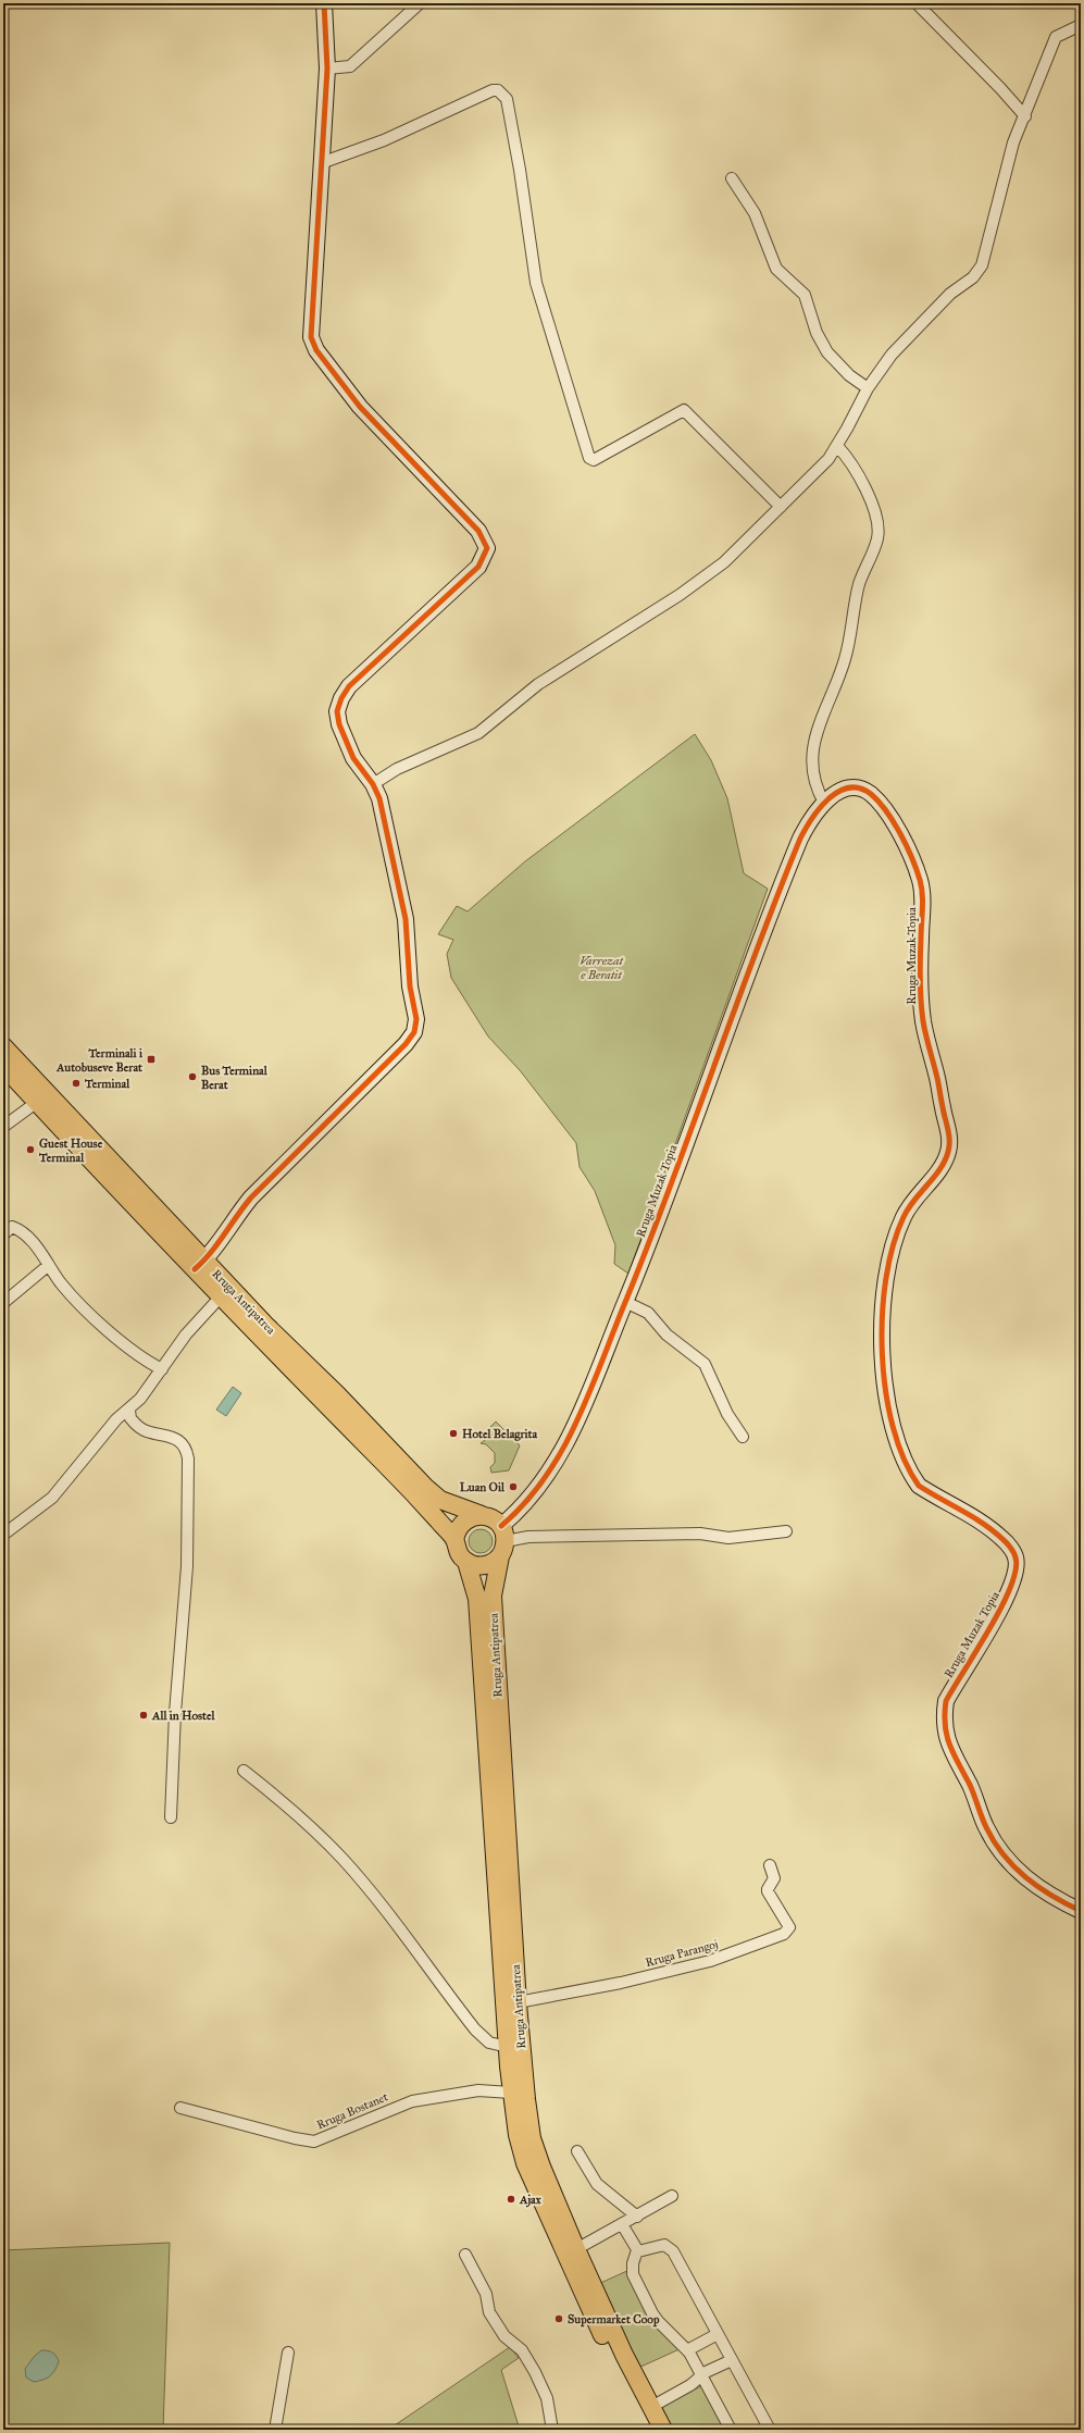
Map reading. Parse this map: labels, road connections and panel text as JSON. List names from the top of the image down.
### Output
{
  "streets": {
    "main road": ["Rruga Antipatrea"],
    "street": ["Rruga Muzak Topia", "Rruga Parangoj", "Rruga Bostanet"]
  },
  "crossings": [
    ["Rruga Muzak Topia", "Rruga Antipatrea"],
    ["Rruga Antipatrea", "Rruga Parangoj"],
    ["Rruga Antipatrea", "Rruga Bostanet"]
  ],
  "parks": ["Varrezat e Beratit"],
  "places": {
    "transit": ["Terminali i Autobuseve Berat"],
    "other": [
      "Bus Terminal Berat",
      "Terminal",
      "Guest House Terminal",
      "Hotel Belagrita",
      "Luan Oil",
      "All in Hostel",
      "Ajax",
      "Supermarket Coop"
    ]
  }
}
